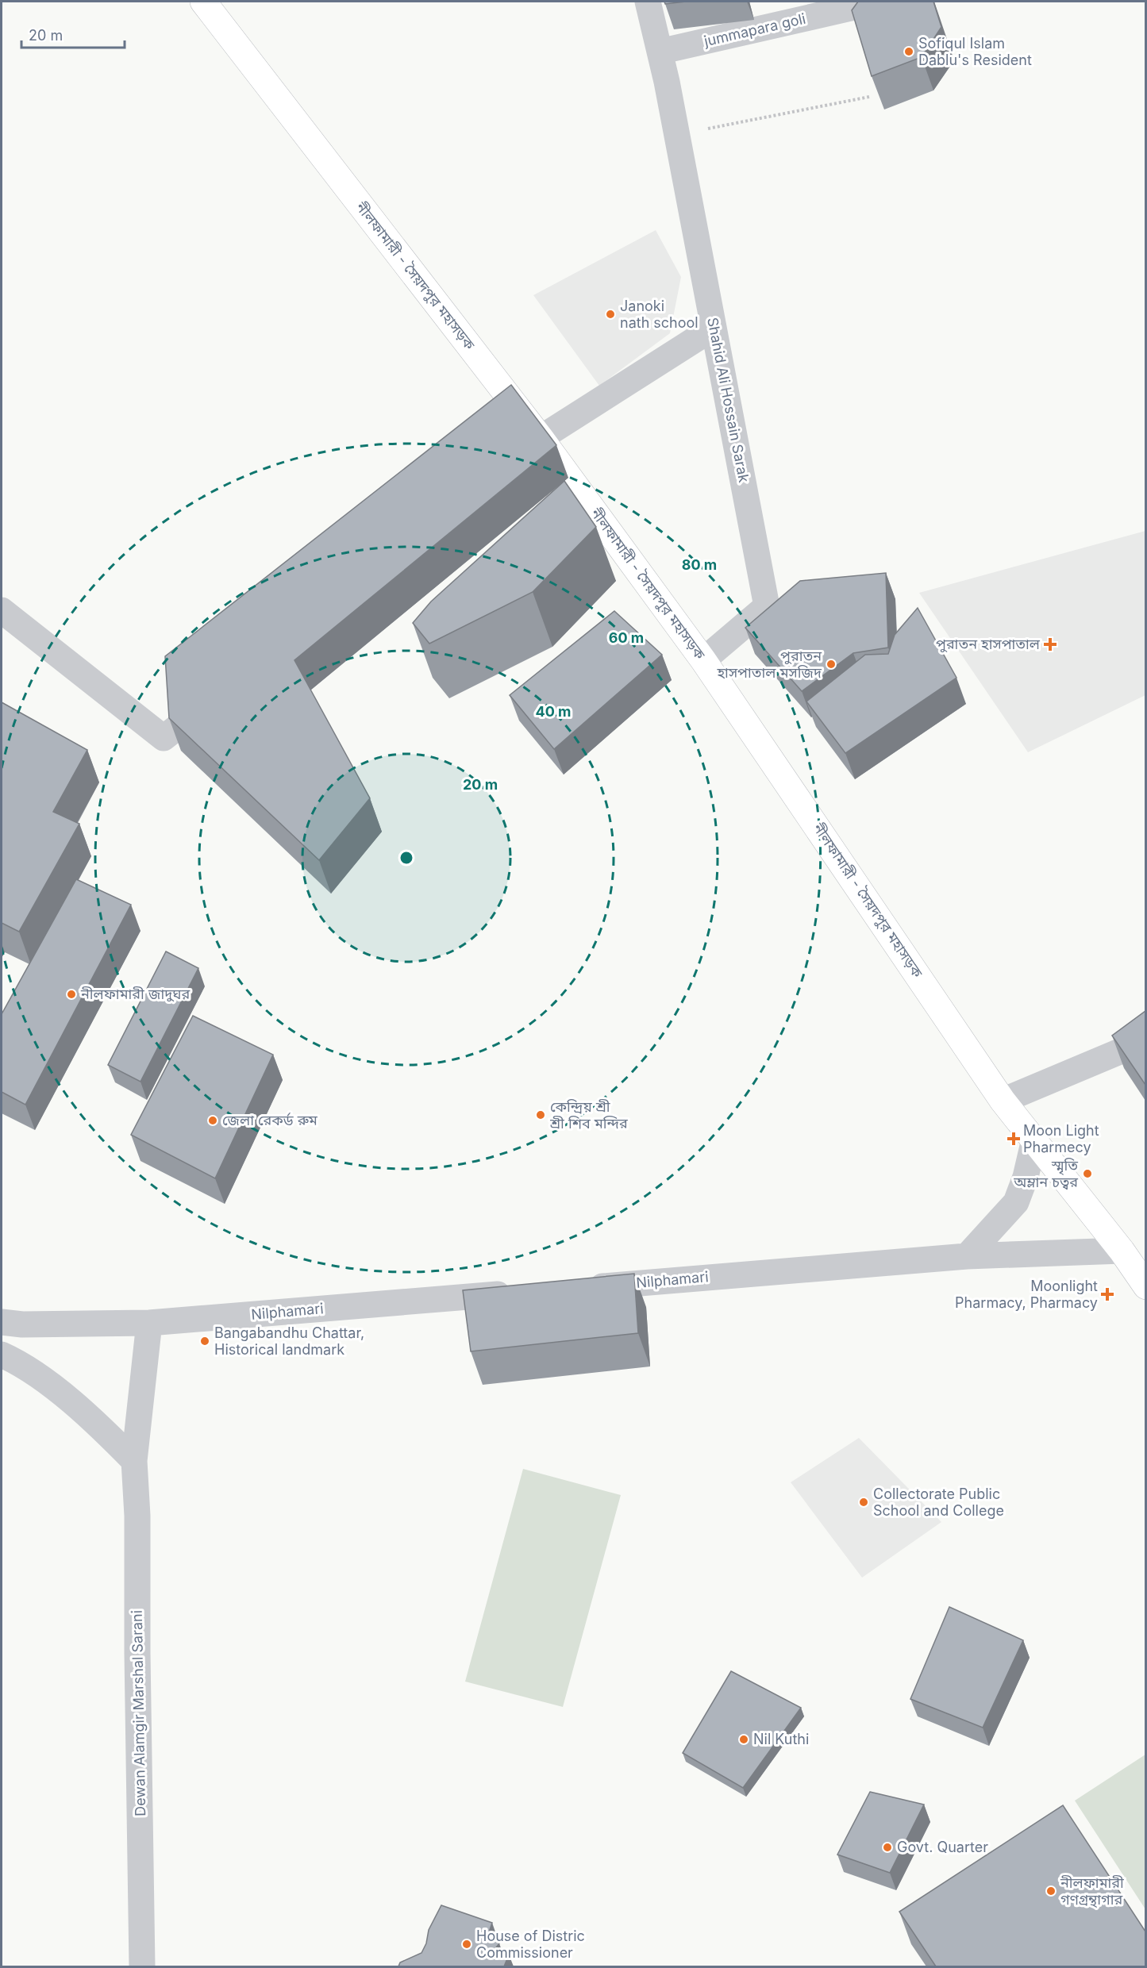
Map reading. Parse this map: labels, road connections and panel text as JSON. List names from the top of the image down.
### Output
{
  "streets": {
    "main road": ["নীলফামারী - সৈয়দপুর মহাসড়ক"],
    "street": [
      "jummapara goli",
      "Shahid Ali Hossain Sarak",
      "Nilphamari",
      "Dewan Alamgir Marshal Sarani"
    ]
  },
  "crossings": [
    ["jummapara goli", "Shahid Ali Hossain Sarak"],
    ["নীলফামারী - সৈয়দপুর মহাসড়ক", "Shahid Ali Hossain Sarak"],
    ["নীলফামারী - সৈয়দপুর মহাসড়ক", "Nilphamari"],
    ["Nilphamari", "Dewan Alamgir Marshal Sarani"]
  ],
  "places": {
    "other": [
      "Sofiqul Islam Dablu's Resident",
      "Janoki nath school",
      "পুরাতন হাসপাতাল মসজিদ",
      "নীলফামারী জাদুঘর",
      "কেন্দ্রিয় শ্রী শ্রী শিব মন্দির",
      "জেলা রেকর্ড রুম",
      "স্মৃতি অম্লান চত্বর",
      "Bangabandhu Chattar, Historical landmark",
      "Collectorate Public School and College",
      "Nil Kuthi",
      "Govt. Quarter",
      "নীলফামারী গণগ্রন্থাগার",
      "House of Distric Commissioner"
    ],
    "health": ["পুরাতন হাসপাতাল", "Moon Light Pharmecy", "Moonlight Pharmacy, Pharmacy"]
  },
  "scale_bar": "20 m",
  "rings": [
    "80 m",
    "60 m",
    "40 m",
    "20 m"
  ]
}
